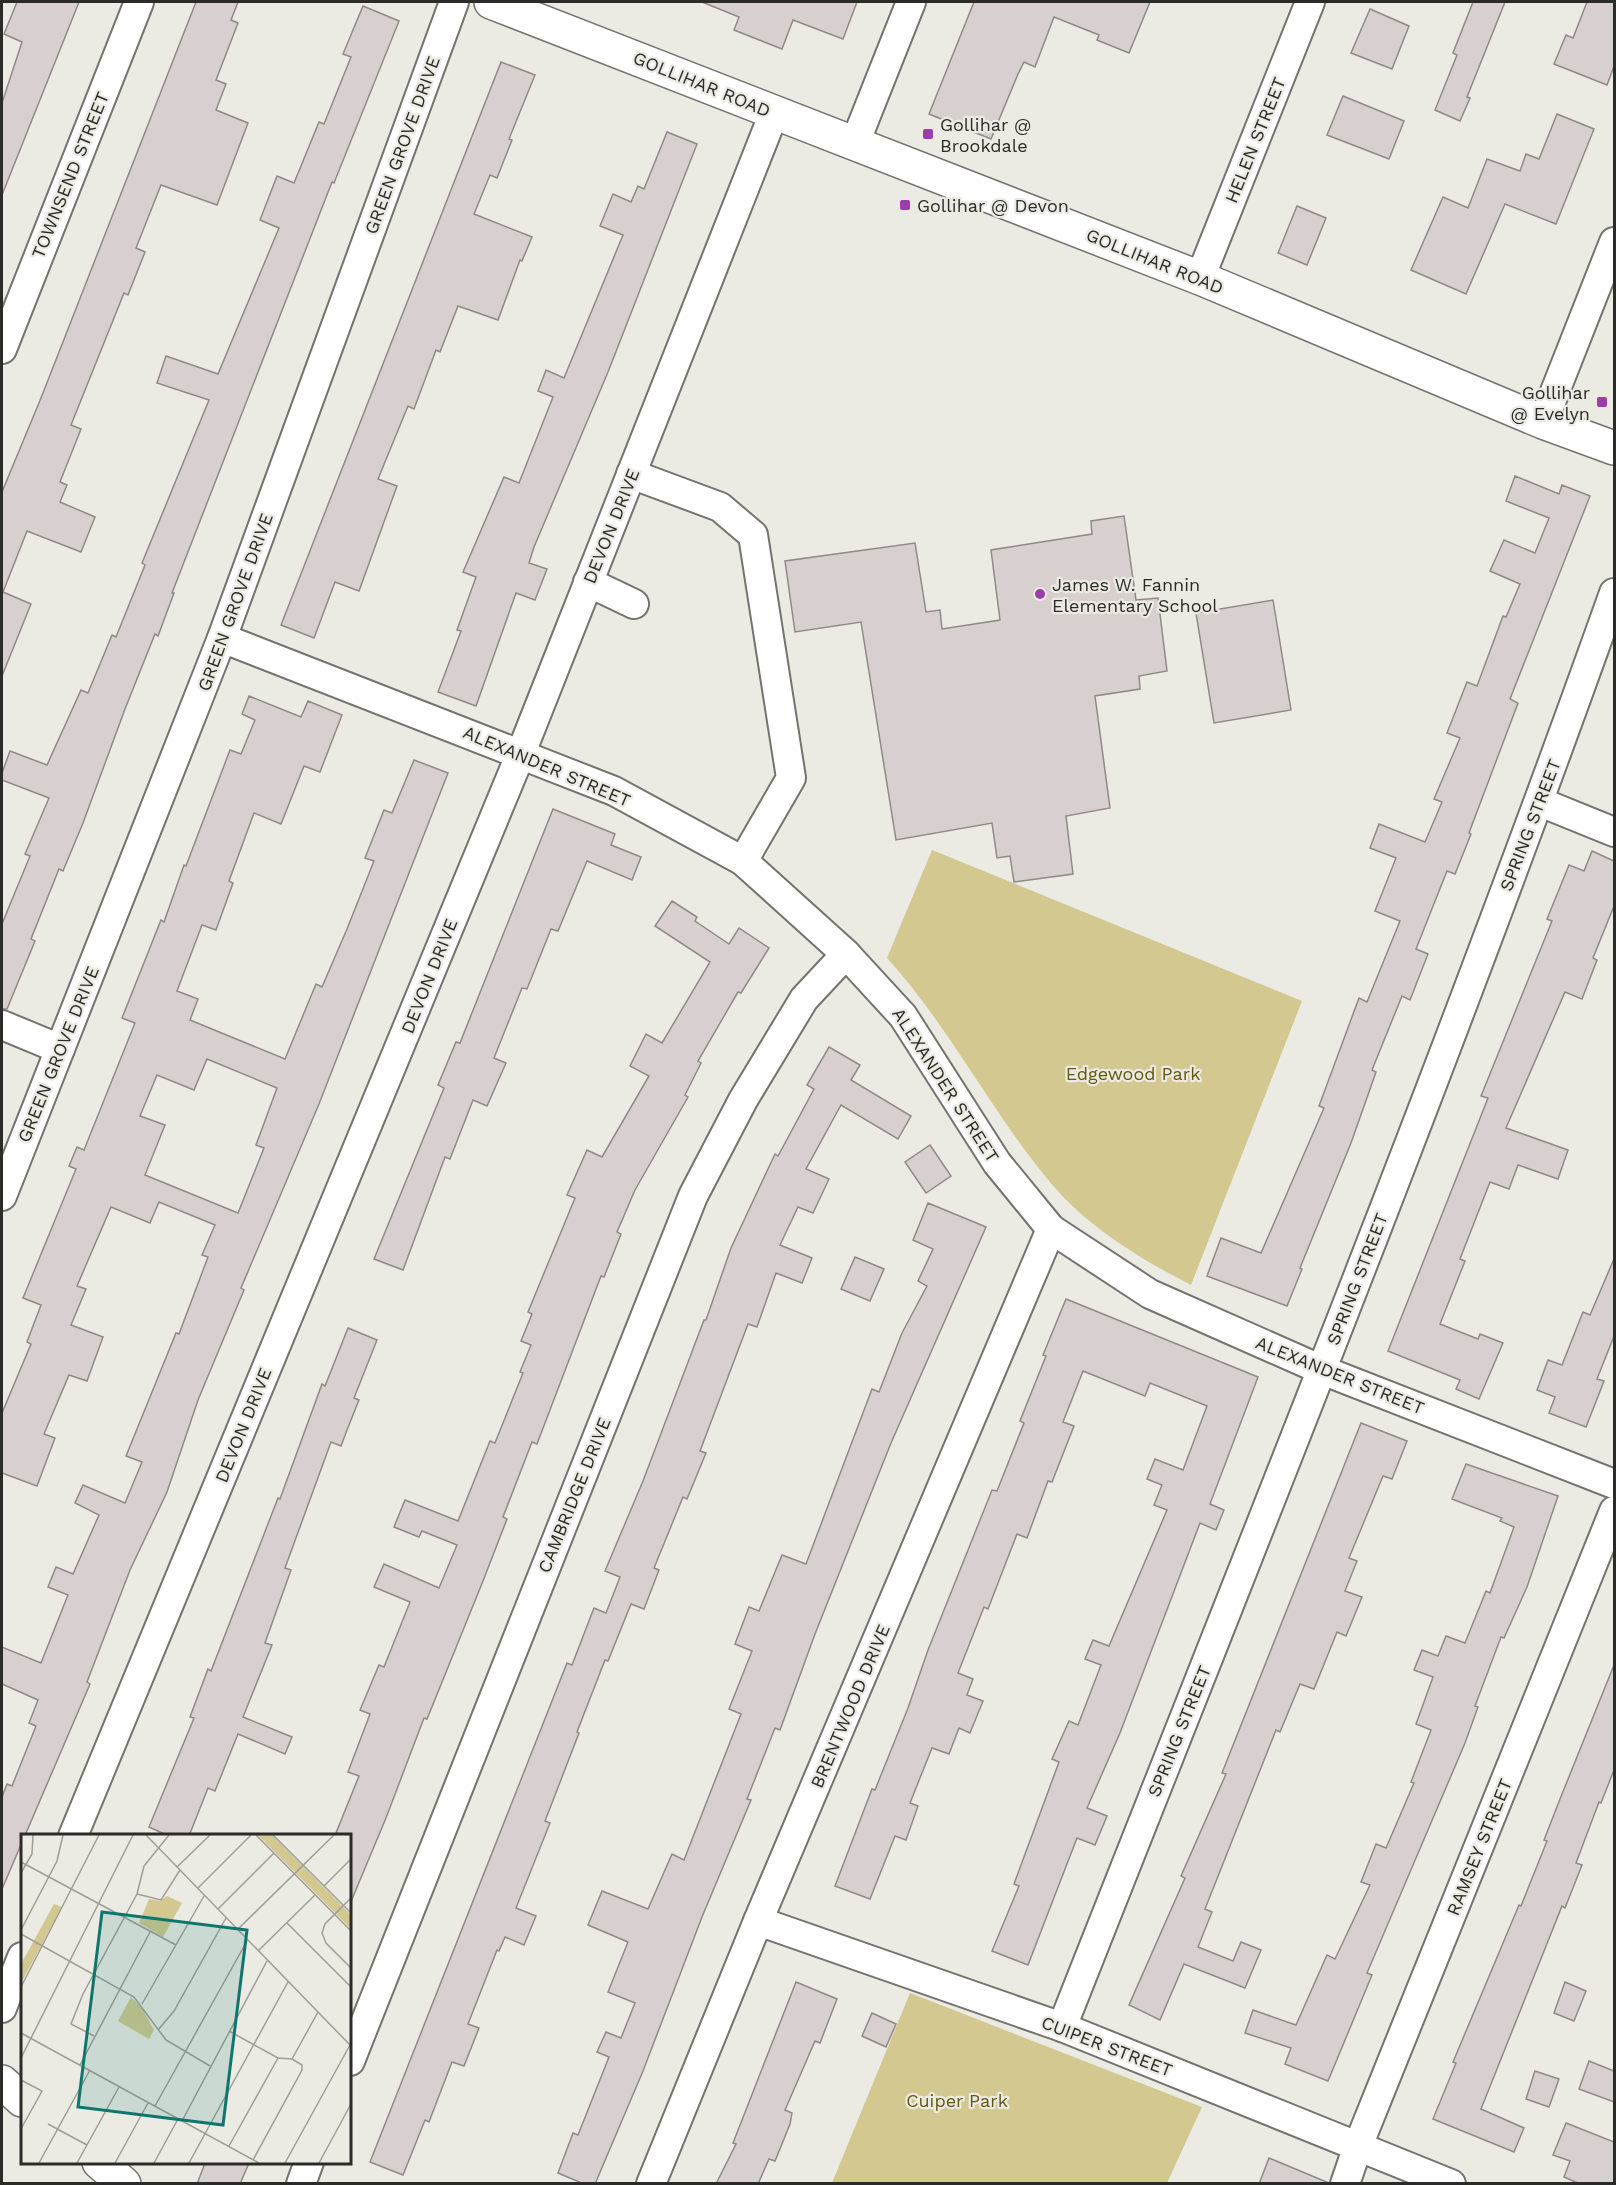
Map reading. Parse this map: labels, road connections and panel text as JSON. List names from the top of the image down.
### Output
{
  "streets": {
    "main road": ["GOLLIHAR ROAD"],
    "street": [
      "HELEN STREET",
      "GREEN GROVE DRIVE",
      "TOWNSEND STREET",
      "DEVON DRIVE",
      "ALEXANDER STREET",
      "SPRING STREET",
      "CAMBRIDGE DRIVE",
      "BRENTWOOD DRIVE",
      "RAMSEY STREET",
      "CUIPER STREET"
    ]
  },
  "crossings": [
    ["GOLLIHAR ROAD", "HELEN STREET"],
    ["GOLLIHAR ROAD", "DEVON DRIVE"],
    ["GREEN GROVE DRIVE", "ALEXANDER STREET"],
    ["DEVON DRIVE", "ALEXANDER STREET"],
    ["ALEXANDER STREET", "SPRING STREET"],
    ["ALEXANDER STREET", "CAMBRIDGE DRIVE"],
    ["ALEXANDER STREET", "BRENTWOOD DRIVE"],
    ["SPRING STREET", "CUIPER STREET"],
    ["BRENTWOOD DRIVE", "CUIPER STREET"],
    ["RAMSEY STREET", "CUIPER STREET"]
  ],
  "parks": ["Edgewood Park", "Cuiper Park"],
  "places": {
    "transit": ["Gollihar @ Brookdale", "Gollihar @ Devon", "Gollihar @ Evelyn"],
    "other": ["James W. Fannin Elementary School"]
  }
}
